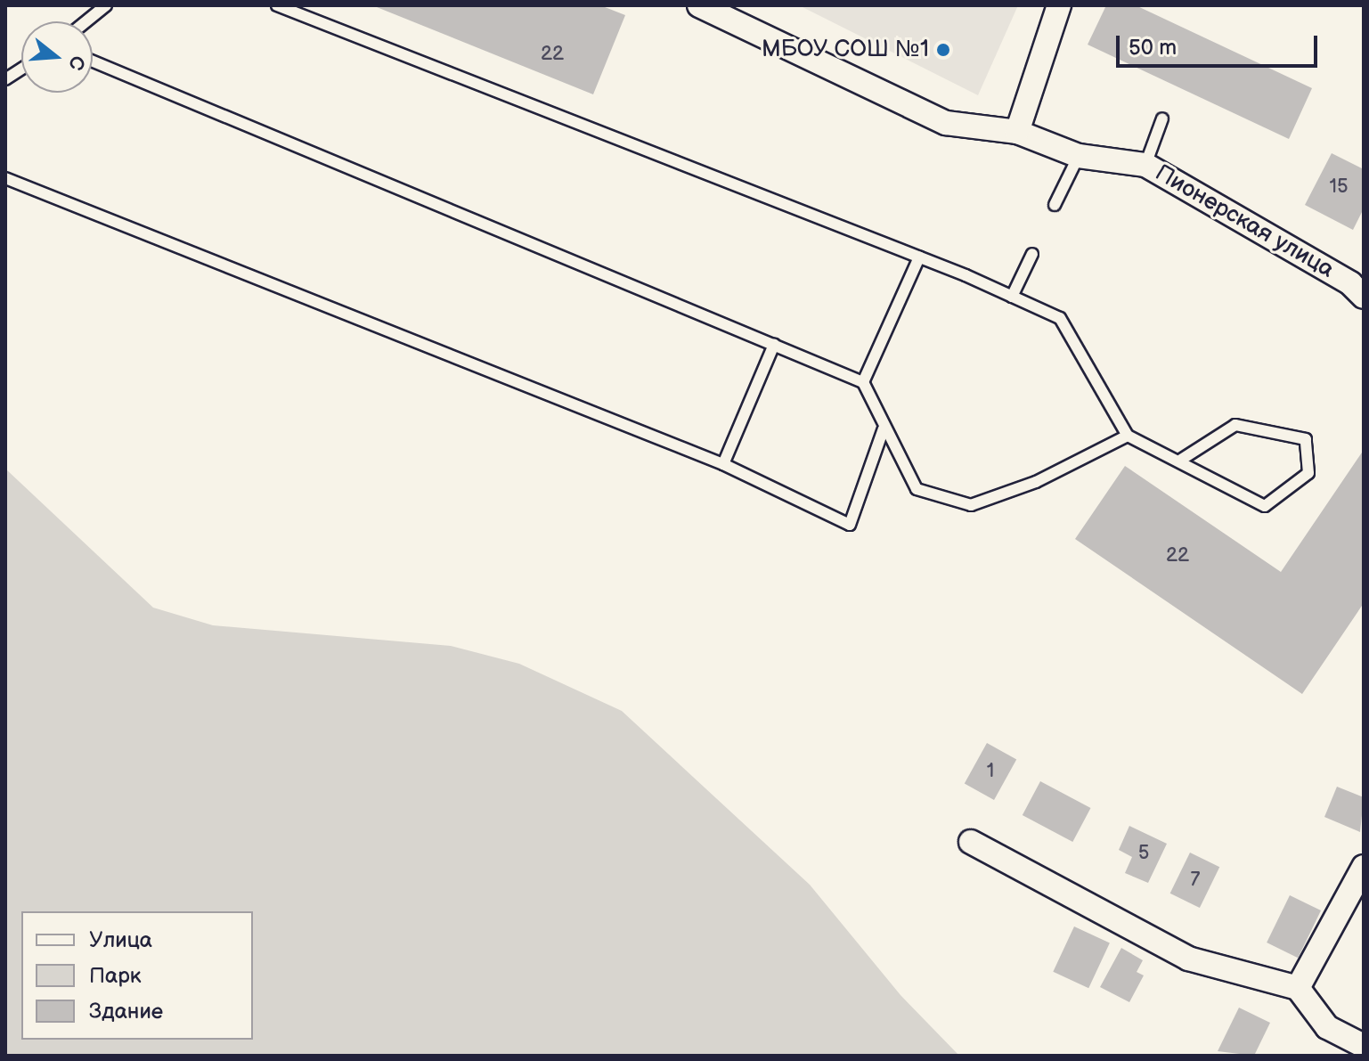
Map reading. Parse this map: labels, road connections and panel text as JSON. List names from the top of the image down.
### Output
{
  "streets": {
    "street": ["Пионерская улица"]
  },
  "places": ["МБОУ СОШ №1"],
  "house_numbers": [
    "22",
    "15",
    "22",
    "1",
    "5",
    "7"
  ],
  "legend": ["Улица", "Парк", "Здание"],
  "scale_bar": "50 m",
  "north": "right"
}
